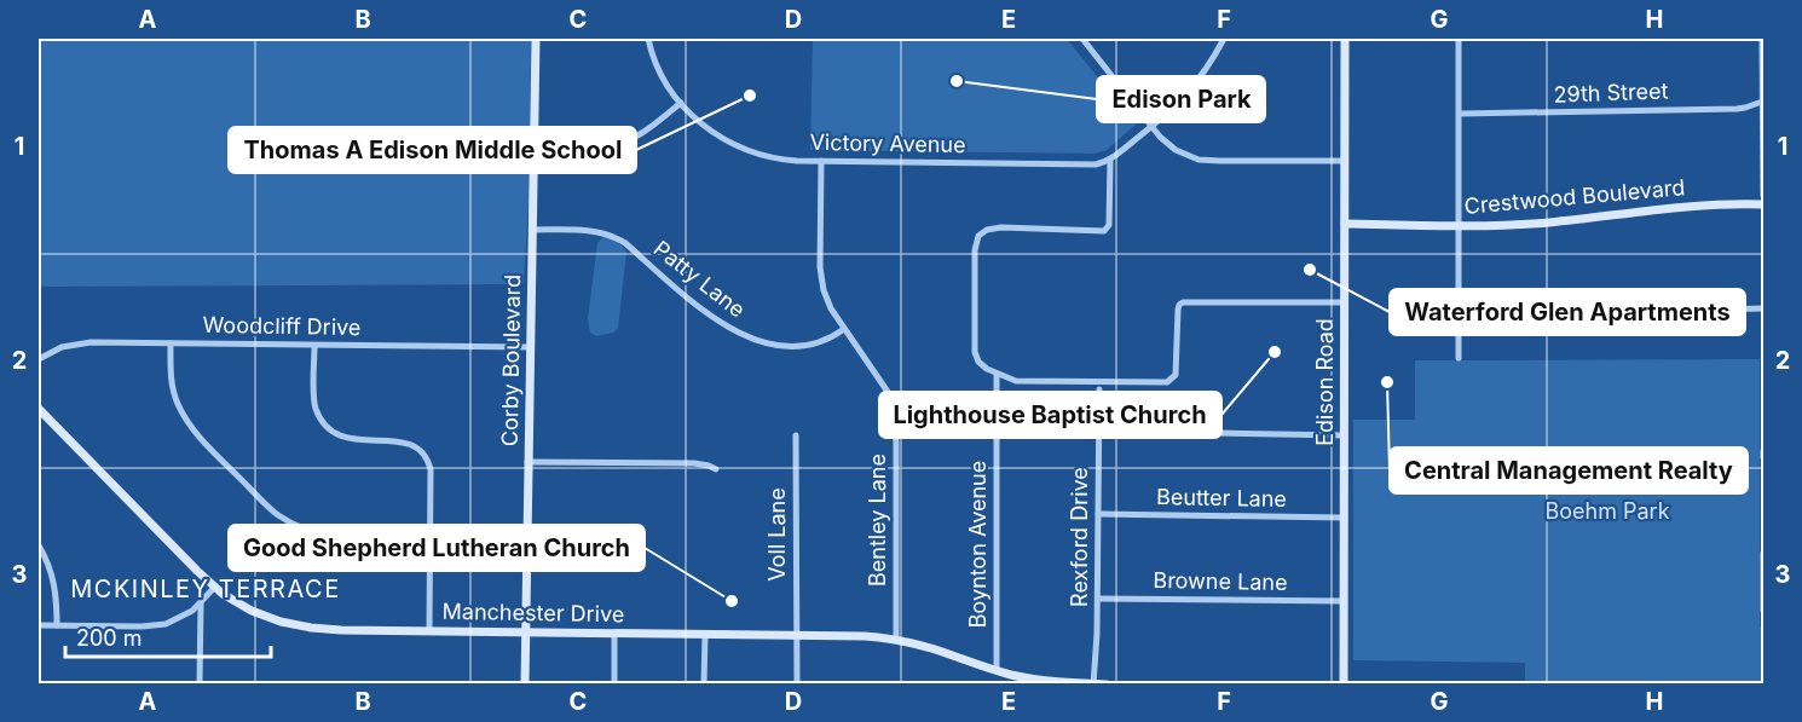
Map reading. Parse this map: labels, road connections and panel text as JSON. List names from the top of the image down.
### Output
{
  "streets": {
    "street": [
      "29th Street",
      "Victory Avenue",
      "Crestwood Boulevard",
      "Patty Lane",
      "Woodcliff Drive",
      "Corby Boulevard",
      "Edison Road",
      "Beutter Lane",
      "Bentley Lane",
      "Voll Lane",
      "Rexford Drive",
      "Boynton Avenue",
      "Browne Lane",
      "Manchester Drive"
    ]
  },
  "crossings": [
    ["Victory Avenue", "Bentley Lane"],
    ["Crestwood Boulevard", "Edison Road"],
    ["Patty Lane", "Corby Boulevard"],
    ["Patty Lane", "Bentley Lane"],
    ["Woodcliff Drive", "Corby Boulevard"],
    ["Corby Boulevard", "Manchester Drive"],
    ["Edison Road", "Beutter Lane"],
    ["Edison Road", "Browne Lane"],
    ["Beutter Lane", "Rexford Drive"],
    ["Bentley Lane", "Manchester Drive"],
    ["Voll Lane", "Manchester Drive"],
    ["Rexford Drive", "Browne Lane"],
    ["Rexford Drive", "Manchester Drive"],
    ["Boynton Avenue", "Manchester Drive"]
  ],
  "districts": ["MCKINLEY TERRACE"],
  "parks": ["Boehm Park"],
  "places": [
    "Edison Park",
    "Thomas A Edison Middle School",
    "Waterford Glen Apartments",
    "Lighthouse Baptist Church",
    "Central Management Realty",
    "Good Shepherd Lutheran Church"
  ],
  "scale_bar": "200 m",
  "grid": {
    "columns": [
      "A",
      "B",
      "C",
      "D",
      "E",
      "F",
      "G",
      "H"
    ],
    "rows": ["1", "2", "3"]
  }
}
